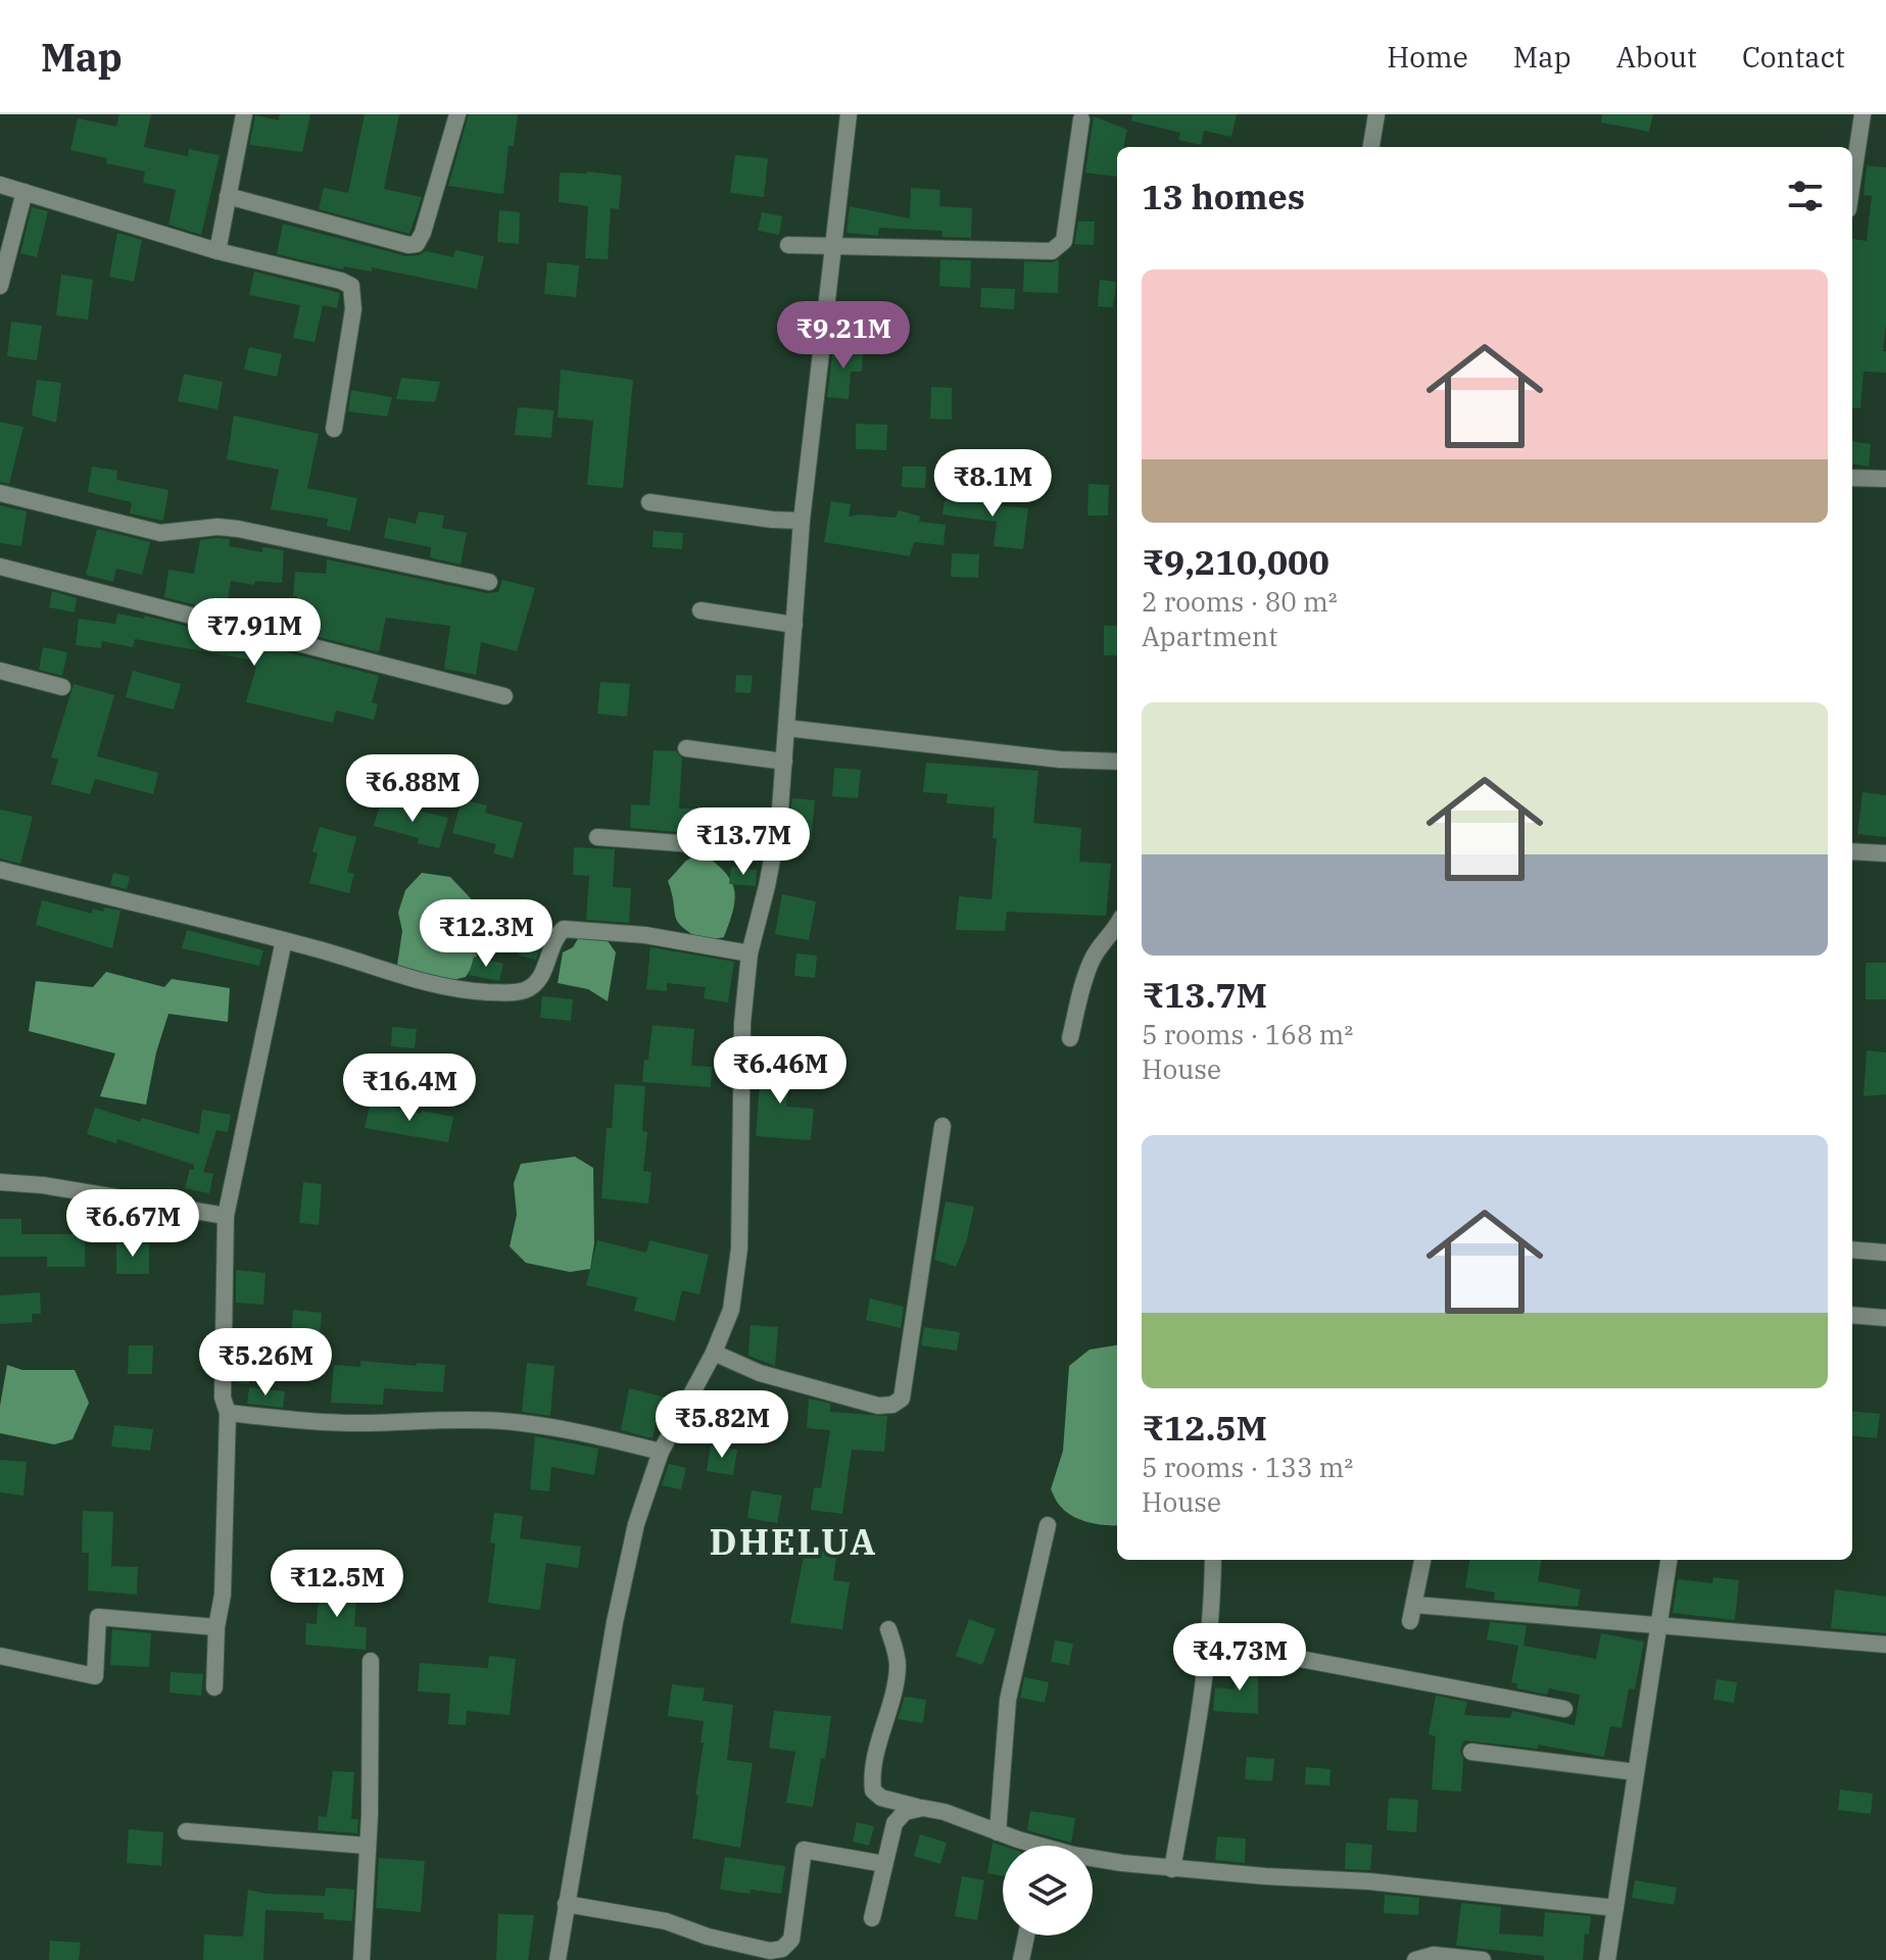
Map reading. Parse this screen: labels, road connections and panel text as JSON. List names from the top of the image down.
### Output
{
  "districts": ["DHELUA"],
  "page": {
    "header": "Map",
    "nav": [
      "Home",
      "Map",
      "About",
      "Contact"
    ],
    "heading": "13 homes",
    "list": [
      {
        "name": "₹9,210,000",
        "note": "2 rooms · 80 m² · Apartment"
      },
      {
        "name": "₹13.7M",
        "note": "5 rooms · 168 m² · House"
      },
      {
        "name": "₹12.5M",
        "note": "5 rooms · 133 m² · House"
      }
    ],
    "price": [
      "₹9.21M",
      "₹8.1M",
      "₹7.91M",
      "₹6.88M",
      "₹13.7M",
      "₹12.3M",
      "₹6.46M",
      "₹16.4M",
      "₹6.67M",
      "₹5.26M",
      "₹5.82M",
      "₹12.5M",
      "₹4.73M"
    ]
  }
}
